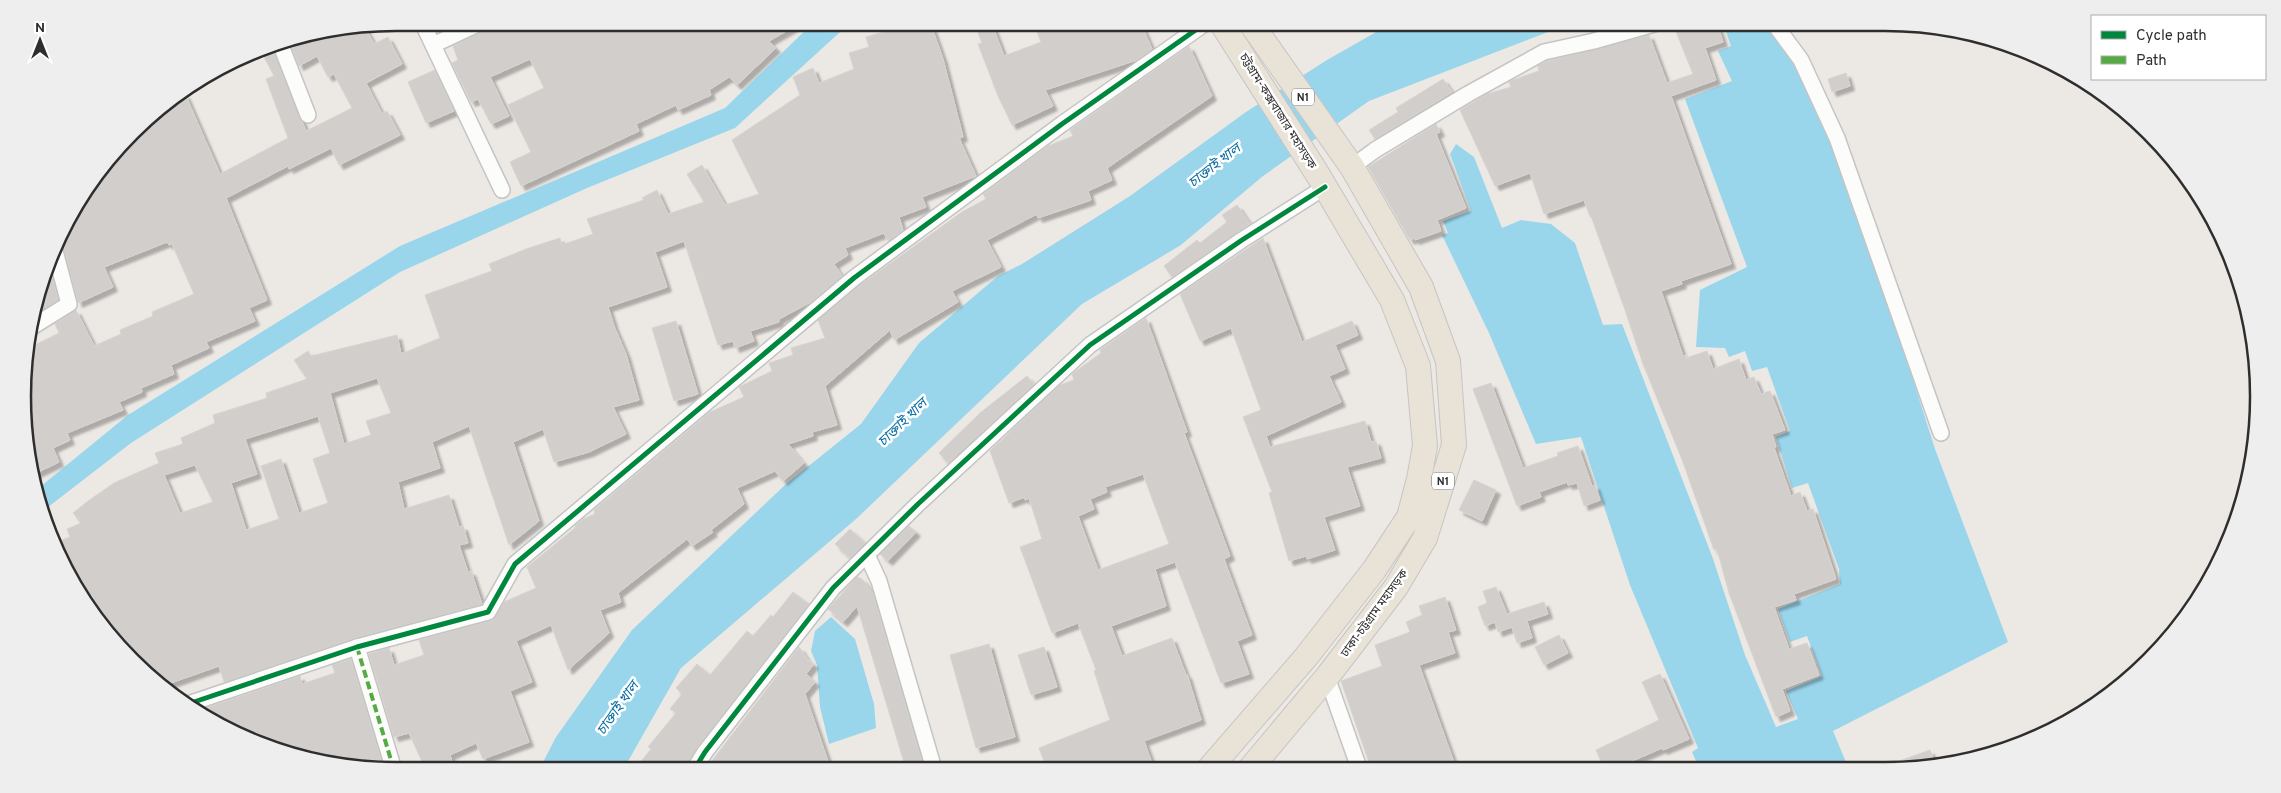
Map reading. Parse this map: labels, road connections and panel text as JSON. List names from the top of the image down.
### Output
{
  "streets": {
    "highway": ["N1", "চট্টগ্রাম-কক্সবাজার মহাসড়ক", "ঢাকা-চট্টগ্রাম মহাসড়ক"]
  },
  "crossings": [
    ["চট্টগ্রাম-কক্সবাজার মহাসড়ক", "ঢাকা-চট্টগ্রাম মহাসড়ক"]
  ],
  "water": ["চাক্তাই খাল"],
  "legend": ["Cycle path", "Path"],
  "north": "top"
}
